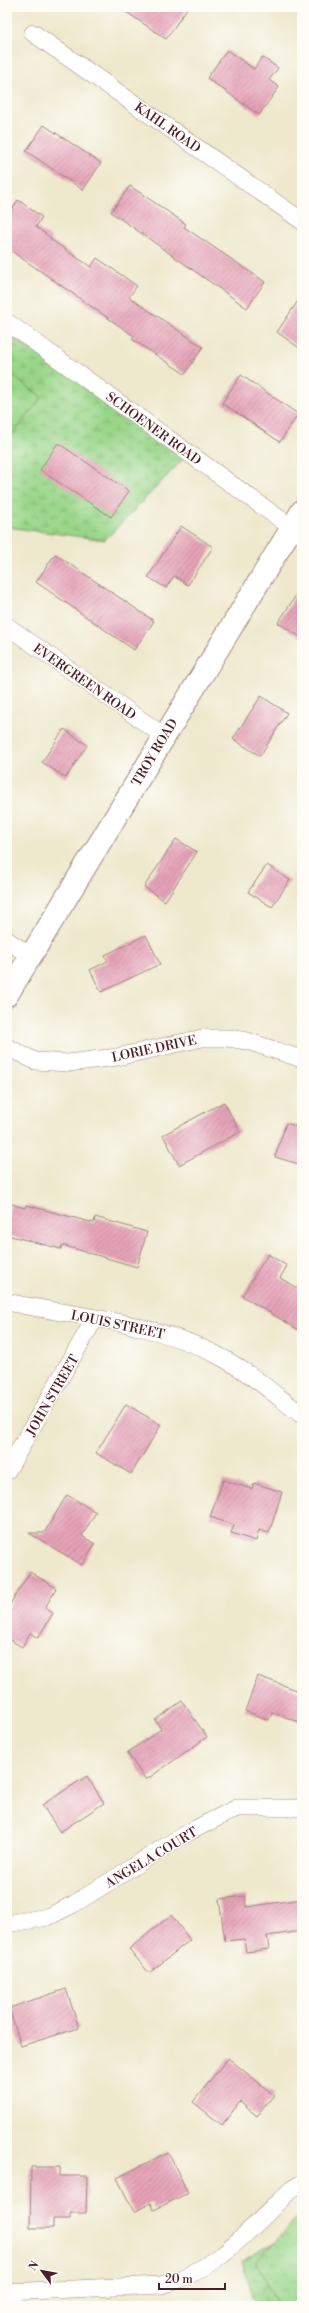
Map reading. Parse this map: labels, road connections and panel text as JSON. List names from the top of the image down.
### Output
{
  "streets": {
    "street": [
      "KAHL ROAD",
      "SCHOENER ROAD",
      "EVERGREEN ROAD",
      "TROY ROAD",
      "LORIE DRIVE",
      "LOUIS STREET",
      "JOHN STREET",
      "ANGELA COURT"
    ]
  },
  "crossings": [
    ["SCHOENER ROAD", "TROY ROAD"],
    ["EVERGREEN ROAD", "TROY ROAD"],
    ["LOUIS STREET", "JOHN STREET"]
  ],
  "scale_bar": "20 m",
  "north": "top left"
}
